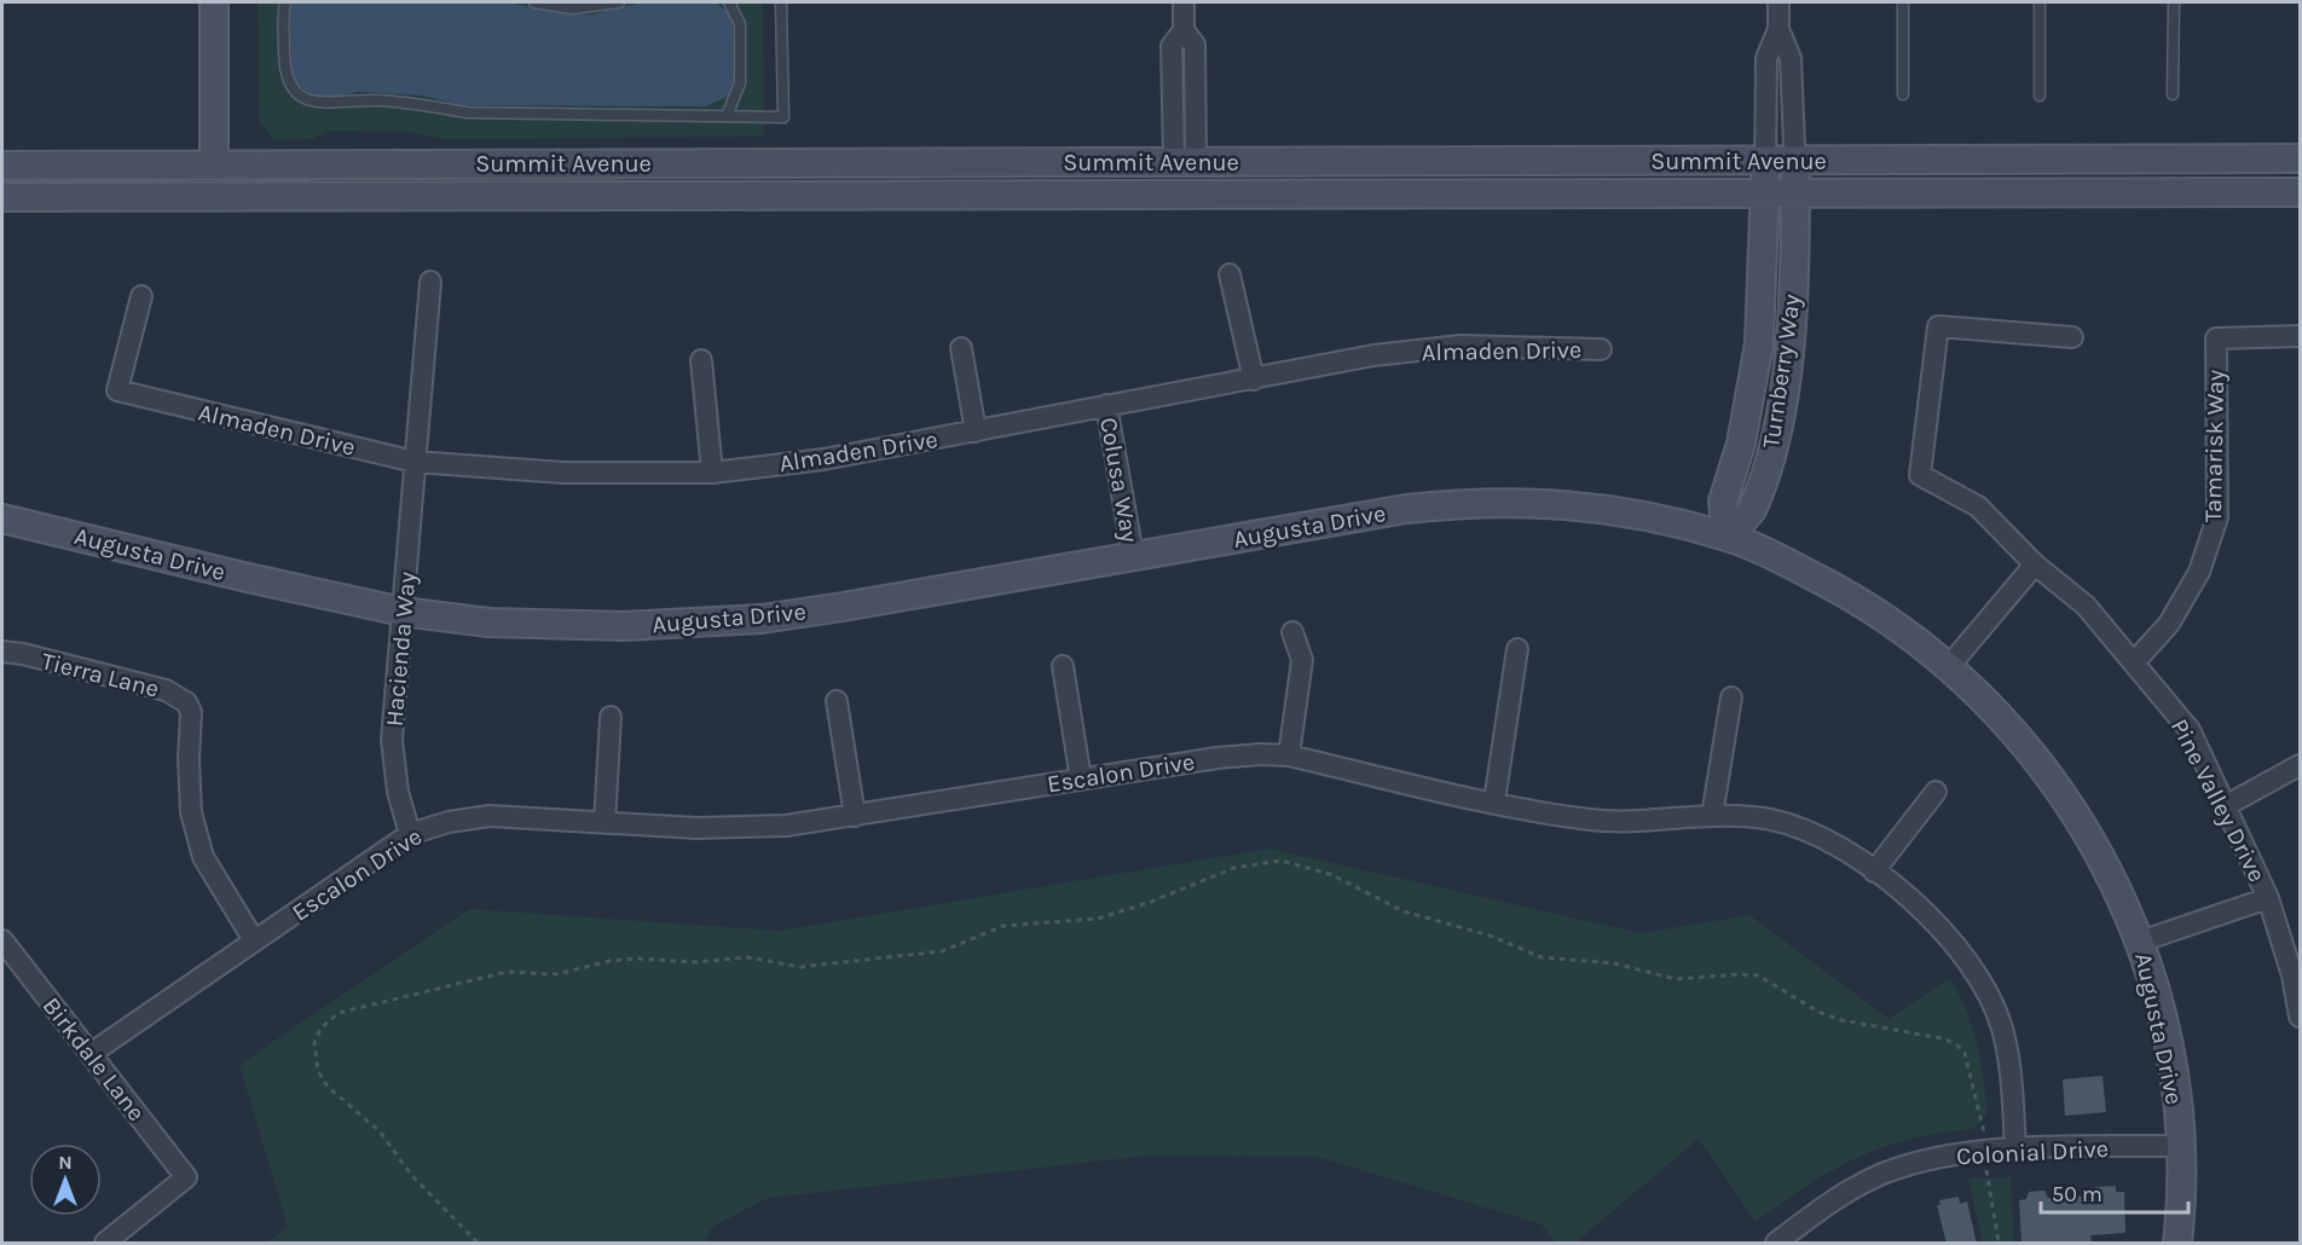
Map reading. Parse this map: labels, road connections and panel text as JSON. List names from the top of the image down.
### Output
{
  "streets": {
    "main road": ["Summit Avenue", "Turnberry Way", "Augusta Drive"],
    "street": [
      "Almaden Drive",
      "Tamarisk Way",
      "Colusa Way",
      "Hacienda Way",
      "Tierra Lane",
      "Escalon Drive",
      "Pine Valley Drive",
      "Birkdale Lane",
      "Colonial Drive"
    ]
  },
  "crossings": [
    ["Summit Avenue", "Turnberry Way"],
    ["Almaden Drive", "Colusa Way"],
    ["Almaden Drive", "Hacienda Way"],
    ["Turnberry Way", "Augusta Drive"],
    ["Tamarisk Way", "Pine Valley Drive"],
    ["Colusa Way", "Augusta Drive"],
    ["Augusta Drive", "Hacienda Way"],
    ["Augusta Drive", "Colonial Drive"],
    ["Hacienda Way", "Escalon Drive"],
    ["Tierra Lane", "Escalon Drive"],
    ["Escalon Drive", "Birkdale Lane"],
    ["Escalon Drive", "Colonial Drive"]
  ],
  "scale_bar": "50 m",
  "north": "top"
}
